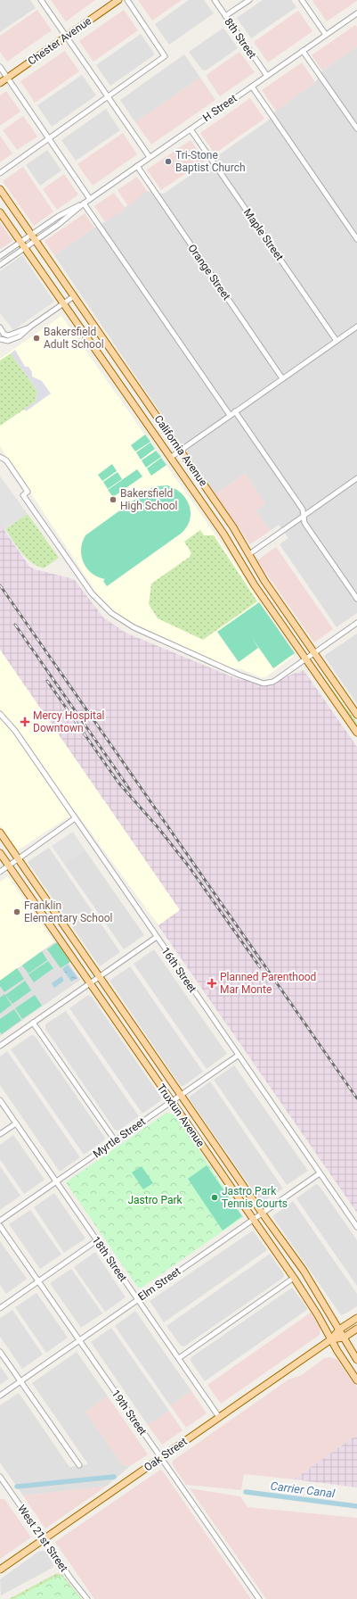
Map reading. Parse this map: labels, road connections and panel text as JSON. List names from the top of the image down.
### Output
{
  "streets": {
    "main road": [
      "Chester Avenue",
      "California Avenue",
      "Truxtun Avenue",
      "Oak Street"
    ],
    "street": [
      "8th Street",
      "H Street",
      "Maple Street",
      "Orange Street",
      "16th Street",
      "Myrtle Street",
      "18th Street",
      "Elm Street",
      "19th Street",
      "West 21st Street"
    ]
  },
  "crossings": [
    ["8th Street", "H Street"],
    ["H Street", "Maple Street"],
    ["H Street", "Orange Street"],
    ["H Street", "California Avenue"],
    ["16th Street", "Myrtle Street"],
    ["16th Street", "Elm Street"],
    ["Truxtun Avenue", "Myrtle Street"],
    ["Truxtun Avenue", "Elm Street"],
    ["Truxtun Avenue", "Oak Street"],
    ["Myrtle Street", "18th Street"],
    ["18th Street", "Elm Street"],
    ["18th Street", "Oak Street"],
    ["Elm Street", "19th Street"],
    ["19th Street", "Oak Street"],
    ["Oak Street", "West 21st Street"]
  ],
  "water": ["Carrier Canal"],
  "parks": ["Jastro Park"],
  "places": {
    "other": [
      "Tri-Stone Baptist Church",
      "Bakersfield Adult School",
      "Bakersfield High School",
      "Franklin Elementary School",
      "Jastro Park Tennis Courts"
    ],
    "health": ["Mercy Hospital Downtown", "Planned Parenthood Mar Monte"]
  }
}
